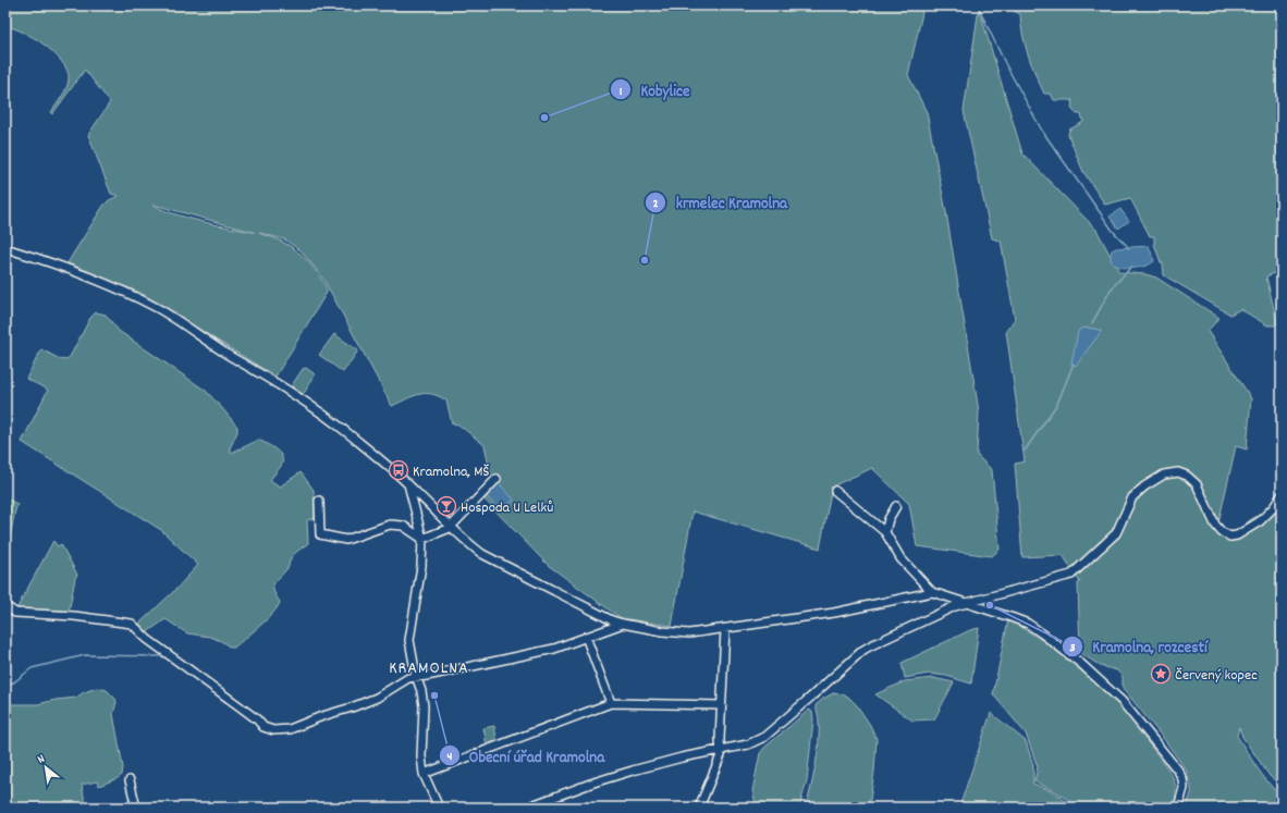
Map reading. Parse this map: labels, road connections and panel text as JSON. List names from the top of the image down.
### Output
{
  "districts": ["KRAMOLNA"],
  "places": {
    "other": [
      "Kobylice",
      "krmelec Kramolna",
      "Kramolna, rozcestí",
      "Obecní úřad Kramolna"
    ],
    "bus stop": ["Kramolna, MŠ"],
    "bar": ["Hospoda U Lelků"],
    "place": ["Červený kopec"]
  },
  "north": "top left"
}
